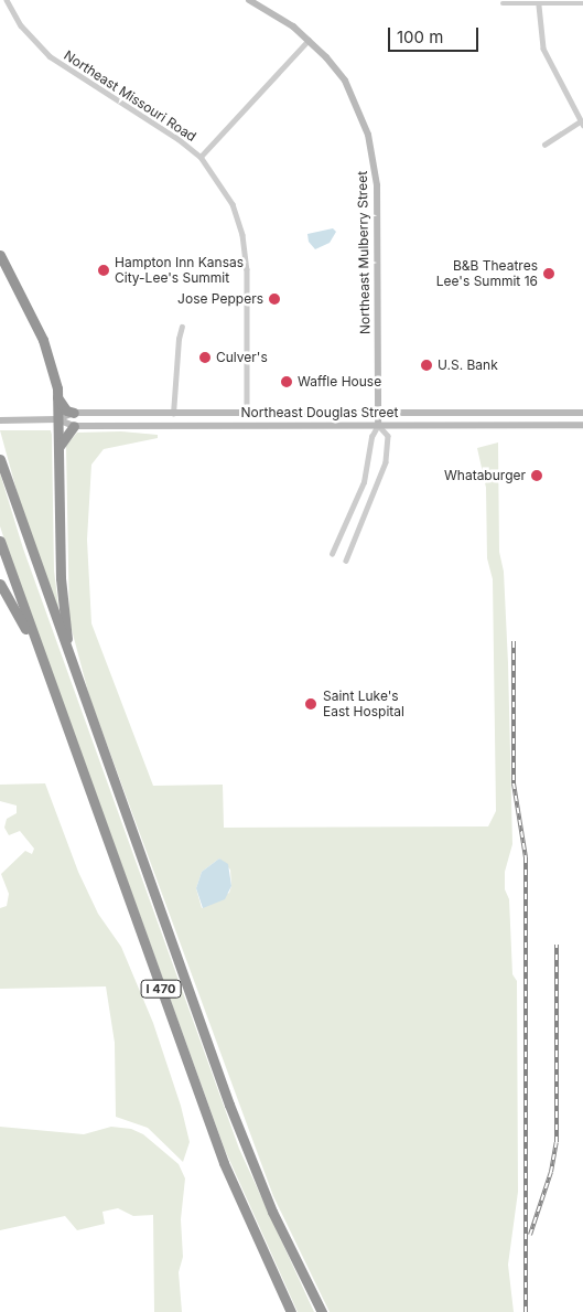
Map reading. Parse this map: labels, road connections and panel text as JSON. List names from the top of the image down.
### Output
{
  "streets": {
    "highway": ["I 470"],
    "main road": ["Northeast Mulberry Street", "Northeast Douglas Street"],
    "street": ["Northeast Missouri Road"]
  },
  "crossings": [
    ["Northeast Missouri Road", "Northeast Douglas Street"],
    ["Northeast Mulberry Street", "Northeast Douglas Street"]
  ],
  "places": [
    "Hampton Inn Kansas City-Lee's Summit",
    "B&B Theatres Lee's Summit 16",
    "Jose Peppers",
    "Culver's",
    "U.S. Bank",
    "Waffle House",
    "Whataburger",
    "Saint Luke's East Hospital"
  ],
  "scale_bar": "100 m"
}
